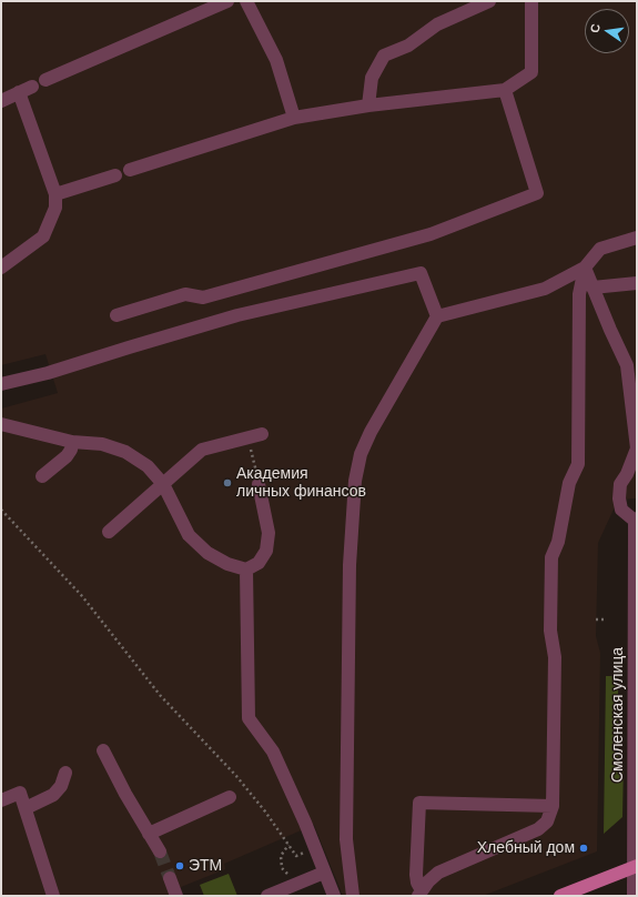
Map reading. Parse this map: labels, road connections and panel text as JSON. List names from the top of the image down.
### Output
{
  "streets": {
    "street": ["Смоленская улица"]
  },
  "places": ["Академия личных финансов", "Хлебный дом", "ЭТМ"],
  "north": "left"
}
